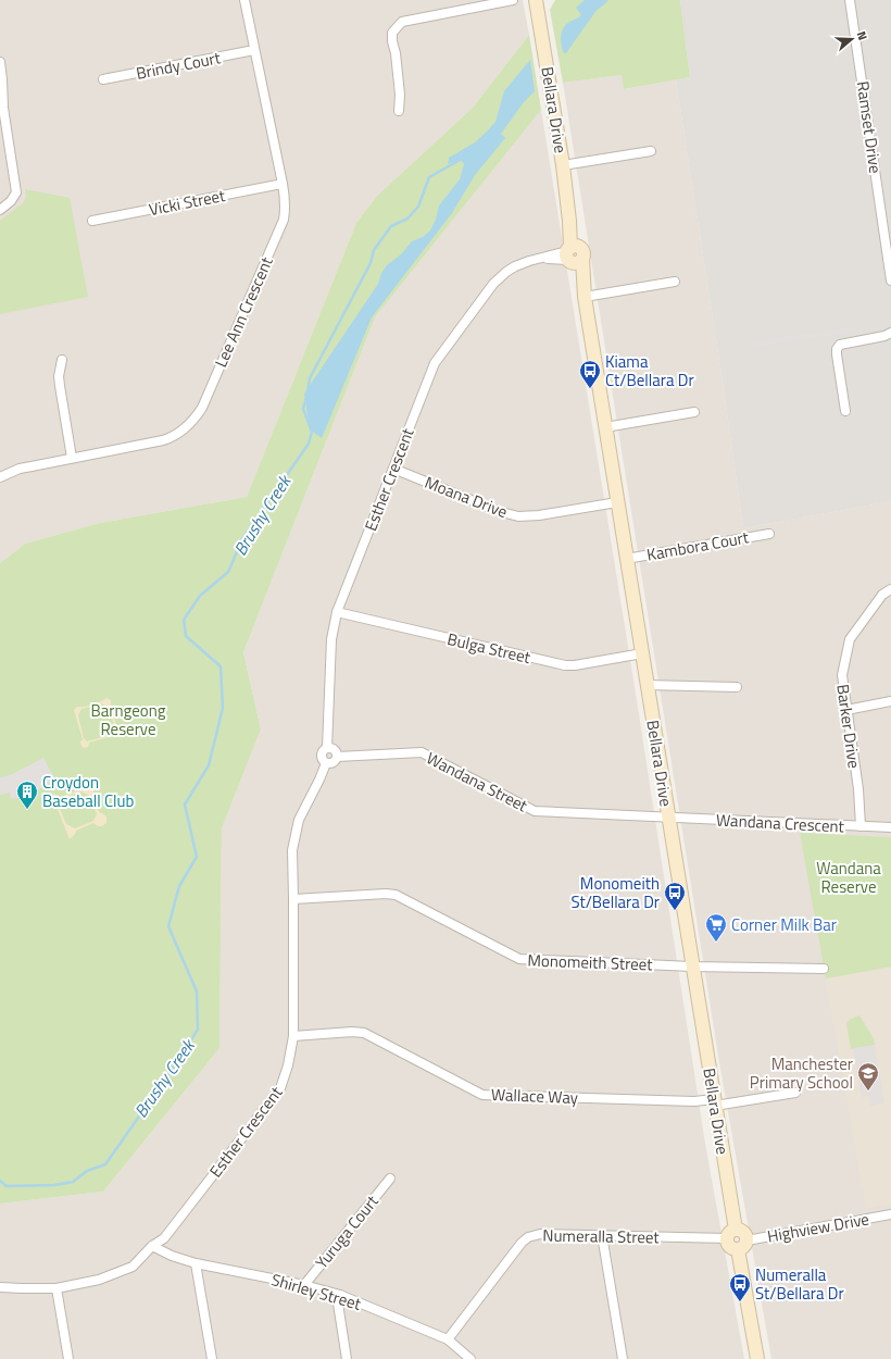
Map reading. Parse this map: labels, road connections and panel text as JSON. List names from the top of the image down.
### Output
{
  "streets": {
    "main road": ["Bellara Drive"],
    "street": [
      "Brindy Court",
      "Ramset Drive",
      "Vicki Street",
      "Lee Ann Crescent",
      "Esther Crescent",
      "Moana Drive",
      "Kambora Court",
      "Bulga Street",
      "Barker Drive",
      "Wandana Street",
      "Wandana Crescent",
      "Monomeith Street",
      "Wallace Way",
      "Highview Drive",
      "Yuruga Court",
      "Numeralla Street",
      "Shirley Street"
    ]
  },
  "crossings": [
    ["Brindy Court", "Lee Ann Crescent"],
    ["Bellara Drive", "Esther Crescent"],
    ["Bellara Drive", "Moana Drive"],
    ["Bellara Drive", "Kambora Court"],
    ["Bellara Drive", "Bulga Street"],
    ["Bellara Drive", "Wandana Street"],
    ["Bellara Drive", "Wandana Crescent"],
    ["Bellara Drive", "Monomeith Street"],
    ["Bellara Drive", "Wallace Way"],
    ["Bellara Drive", "Numeralla Street"],
    ["Vicki Street", "Lee Ann Crescent"],
    ["Esther Crescent", "Moana Drive"],
    ["Esther Crescent", "Bulga Street"],
    ["Esther Crescent", "Wandana Street"],
    ["Esther Crescent", "Monomeith Street"],
    ["Esther Crescent", "Wallace Way"],
    ["Esther Crescent", "Shirley Street"],
    ["Barker Drive", "Wandana Crescent"],
    ["Wandana Street", "Wandana Crescent"],
    ["Yuruga Court", "Shirley Street"],
    ["Numeralla Street", "Shirley Street"]
  ],
  "water": ["Brushy Creek"],
  "parks": ["Barngeong Reserve", "Wandana Reserve"],
  "places": {
    "bus stop": ["Kiama Ct/Bellara Dr", "Monomeith St/Bellara Dr", "Numeralla St/Bellara Dr"],
    "building": ["Croydon Baseball Club"],
    "supermarket": ["Corner Milk Bar"],
    "school or university": ["Manchester Primary School"]
  },
  "north": "right"
}
